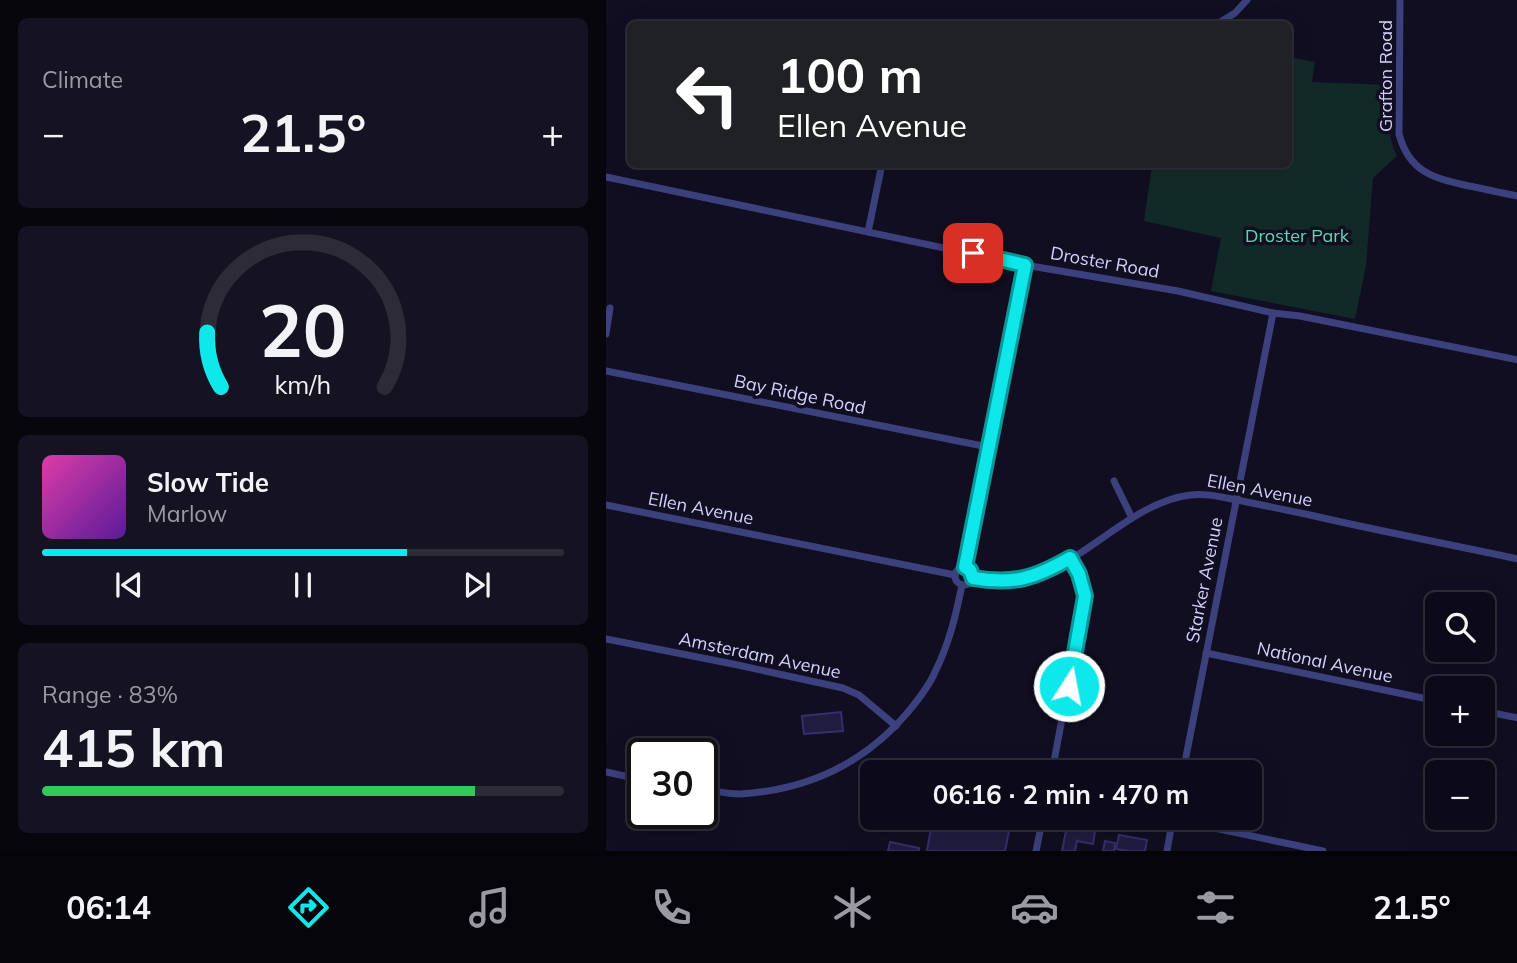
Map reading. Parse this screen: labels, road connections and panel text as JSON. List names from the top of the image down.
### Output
{
  "streets": {
    "street": [
      "Grafton Road",
      "Droster Road",
      "Bay Ridge Road",
      "Ellen Avenue",
      "Starker Avenue",
      "Amsterdam Avenue",
      "National Avenue"
    ]
  },
  "crossings": [
    ["Droster Road", "Starker Avenue"],
    ["Ellen Avenue", "Starker Avenue"],
    ["Starker Avenue", "National Avenue"]
  ],
  "parks": ["Droster Park"],
  "page": {
    "tile": [
      "Climate",
      ["Range · 83%", "415 km"]
    ],
    "turn": ["100 m", "Ellen Avenue"],
    "heat": ["−", "21.5°", "+"],
    "song": ["Slow Tide", "Marlow"],
    "map_buttons": ["+", "−"],
    "limit": "30",
    "trip": "06:16 · 2 min · 470 m",
    "tabs": ["06:14", "21.5°"],
    "gauge": ["20", "km/h"]
  }
}
